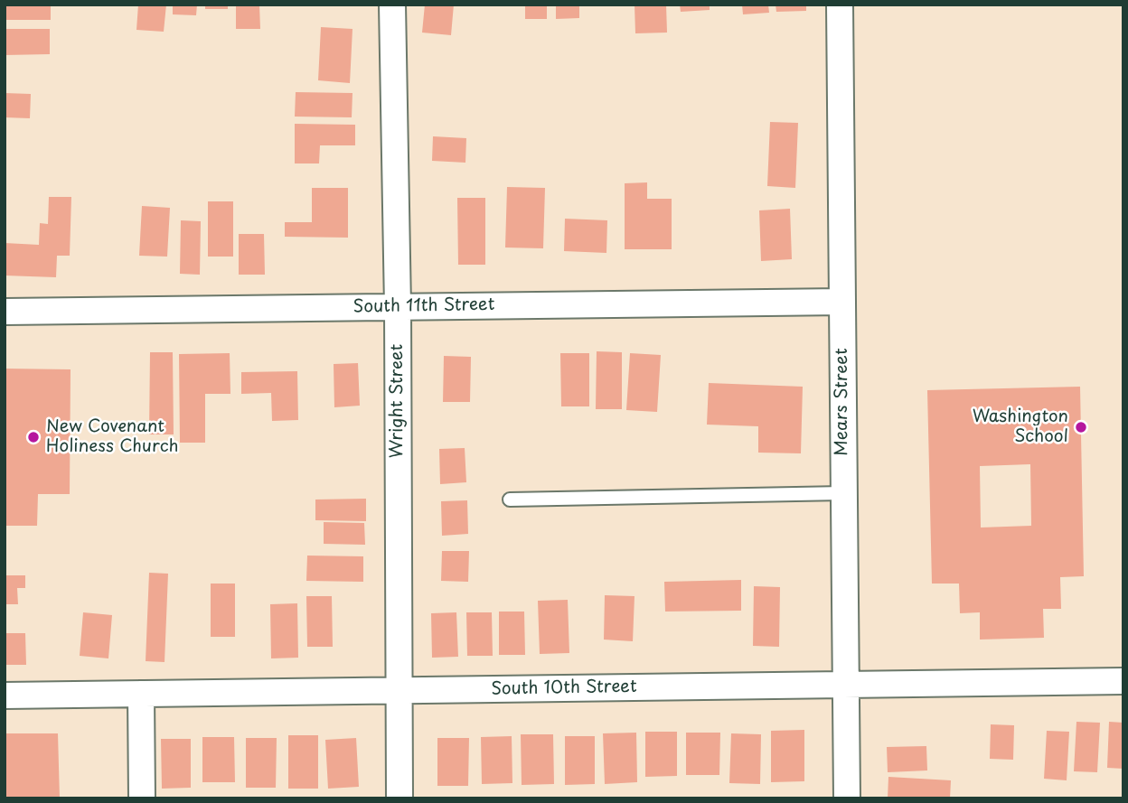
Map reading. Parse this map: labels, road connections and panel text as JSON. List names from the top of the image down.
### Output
{
  "streets": {
    "street": [
      "South 11th Street",
      "Wright Street",
      "Mears Street",
      "South 10th Street"
    ]
  },
  "crossings": [
    ["South 11th Street", "Wright Street"],
    ["South 11th Street", "Mears Street"],
    ["Wright Street", "South 10th Street"],
    ["Mears Street", "South 10th Street"]
  ],
  "places": ["Washington School", "New Covenant Holiness Church"]
}
